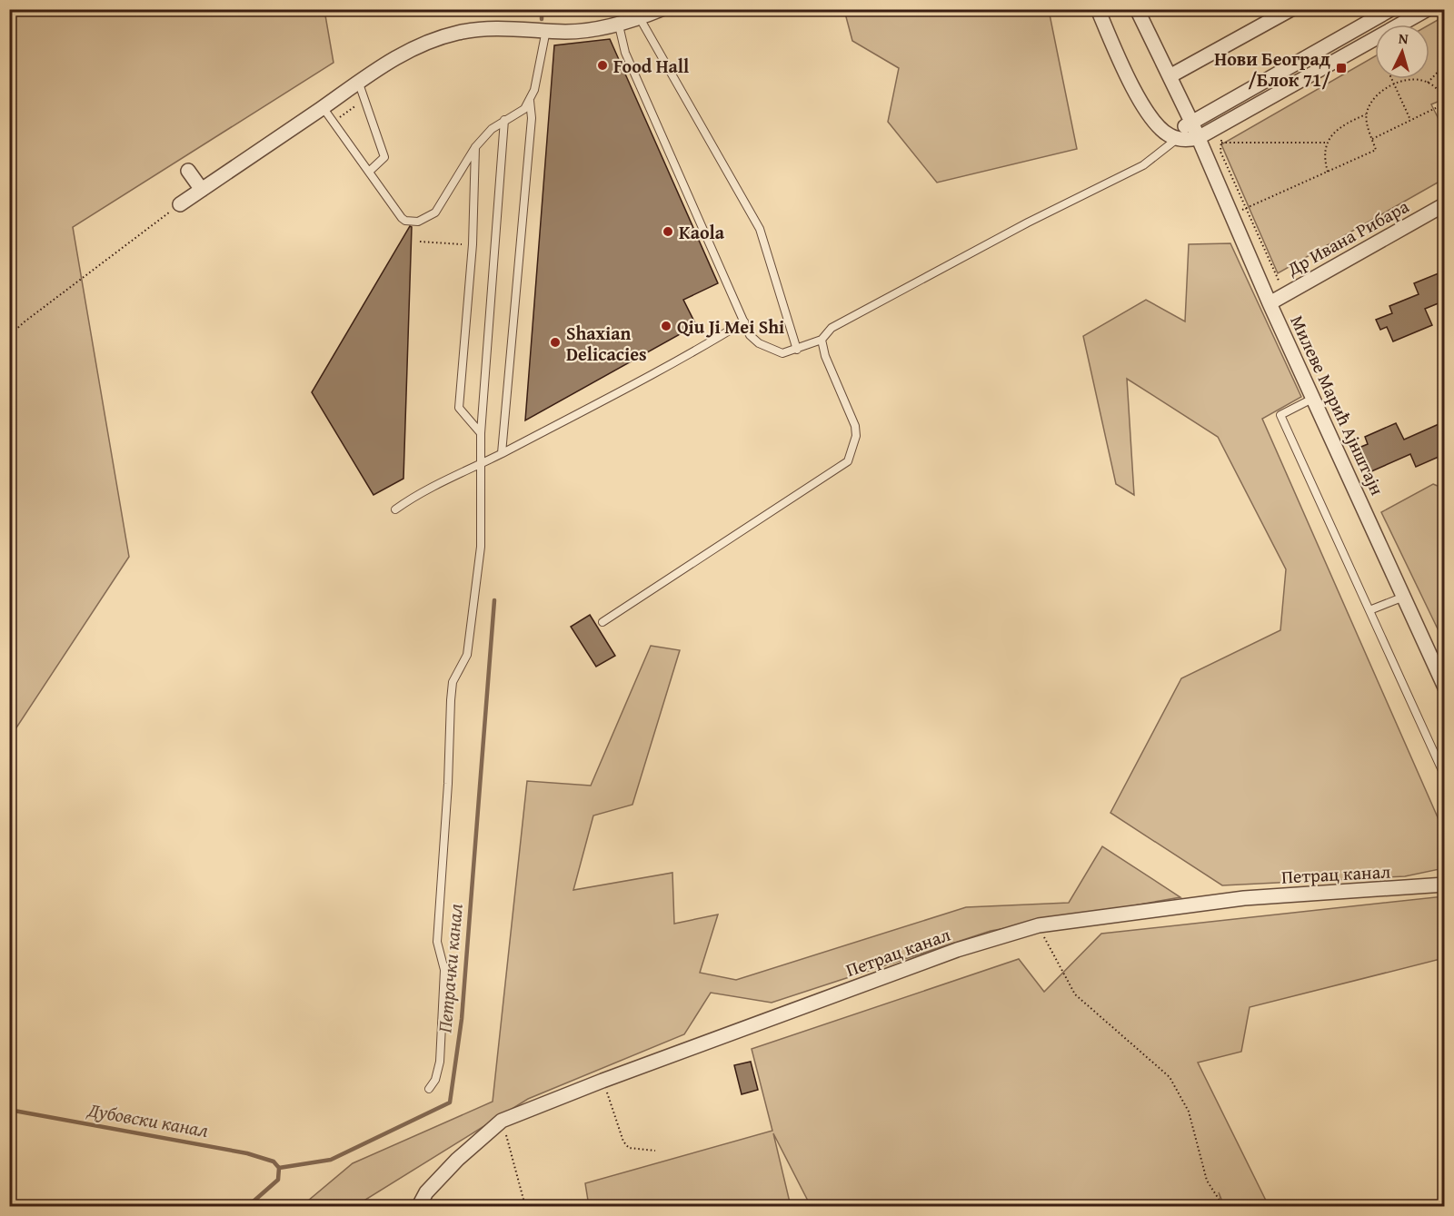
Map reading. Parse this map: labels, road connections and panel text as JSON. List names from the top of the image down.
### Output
{
  "streets": {
    "street": ["Др Ивана Рибара", "Милеве Марић Ајнштајн", "Петрац канал"]
  },
  "crossings": [
    ["Др Ивана Рибара", "Милеве Марић Ајнштајн"]
  ],
  "water": ["Петрачки канал", "Дубовски канал"],
  "places": {
    "other": [
      "Food Hall",
      "Kaola",
      "Qiu Ji Mei Shi",
      "Shaxian Delicacies"
    ],
    "transit": ["Нови Београд /Блок 71/"]
  },
  "north": "top"
}
